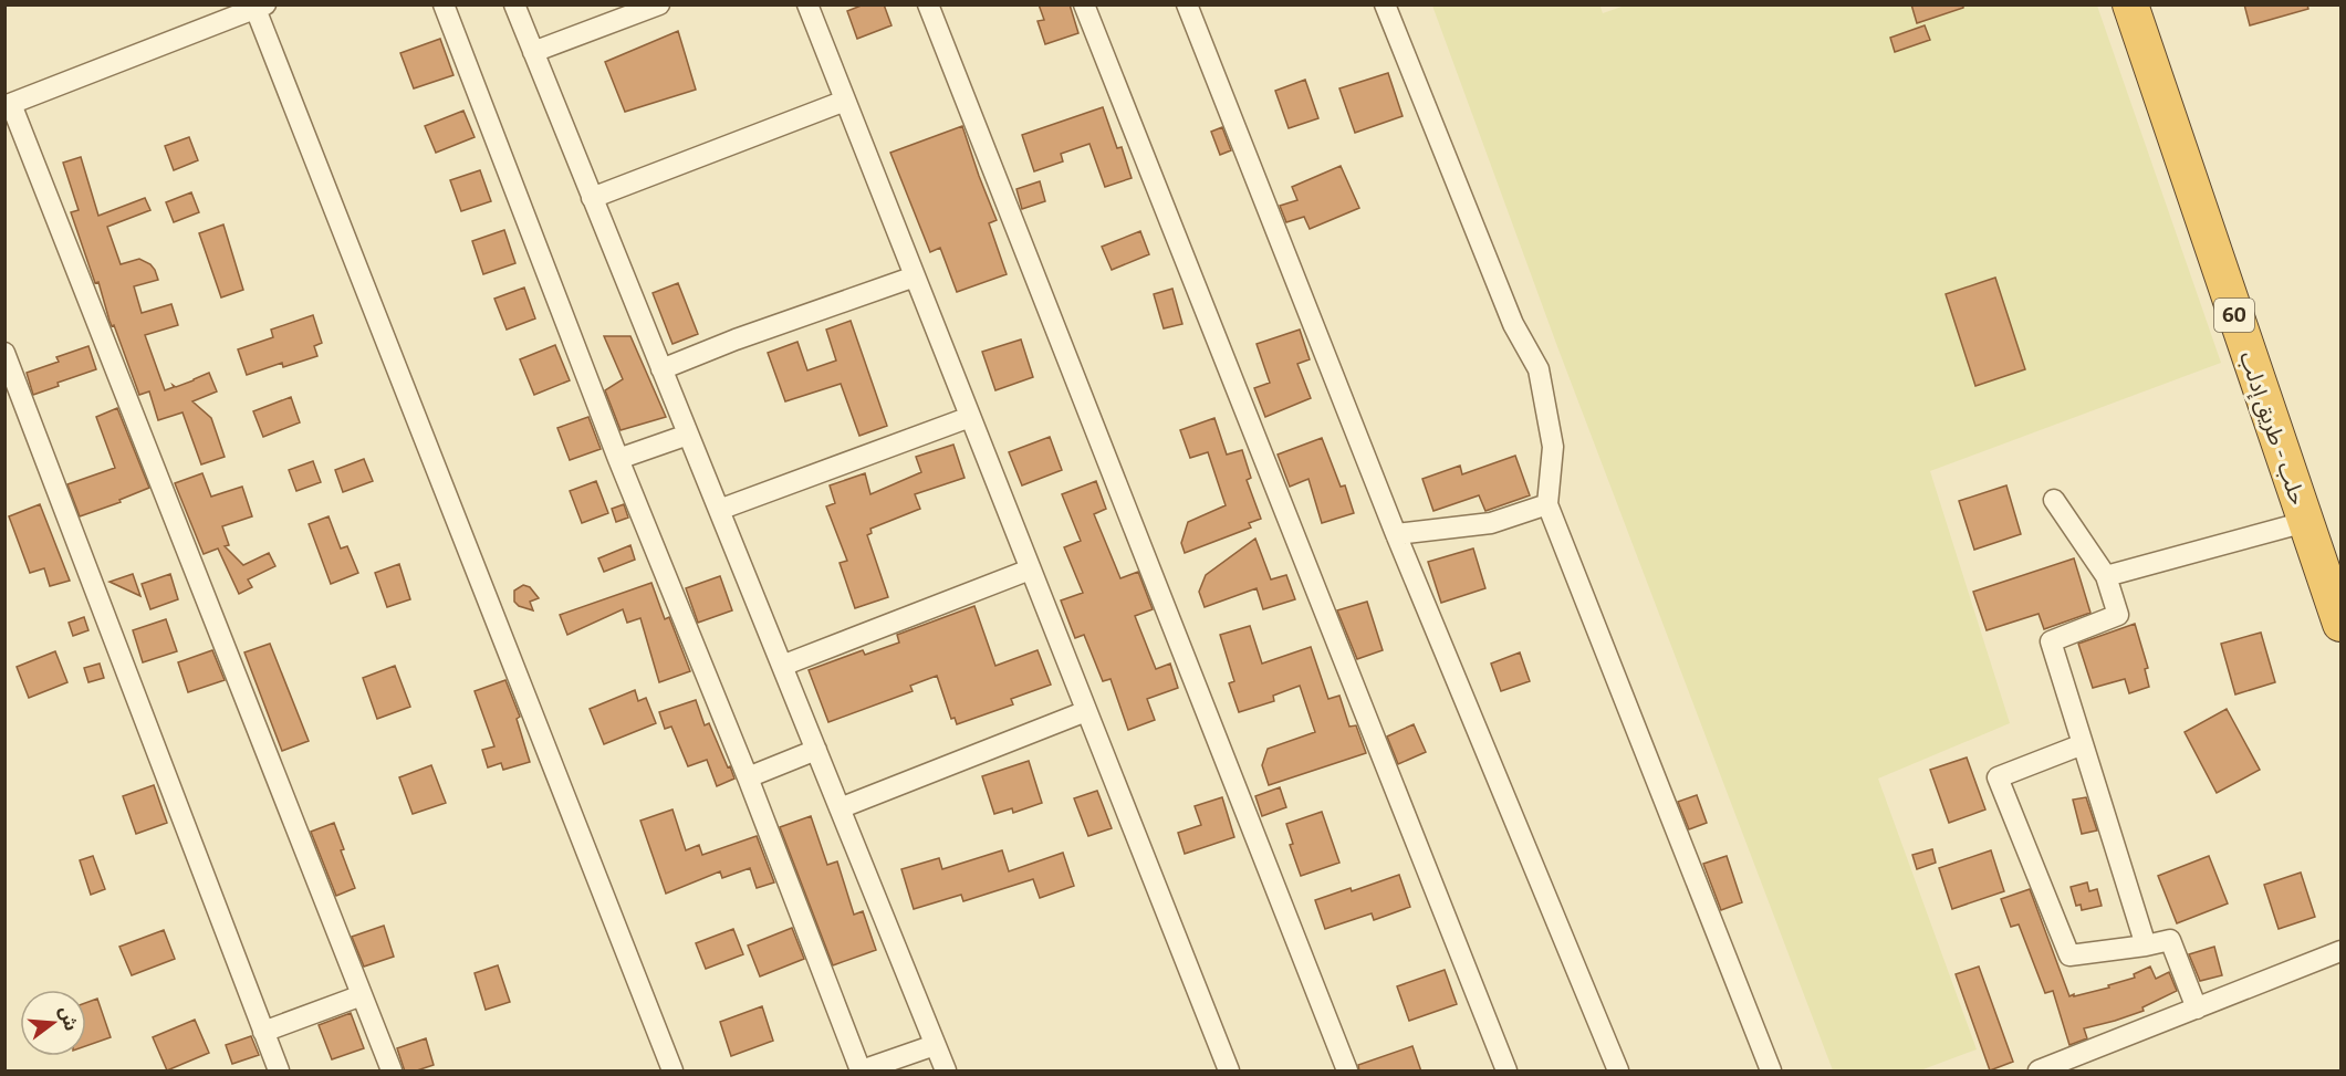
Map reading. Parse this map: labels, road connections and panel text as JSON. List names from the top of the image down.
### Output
{
  "streets": {
    "highway": ["60", "حلب - طريق إدلب"]
  },
  "north": "right"
}
